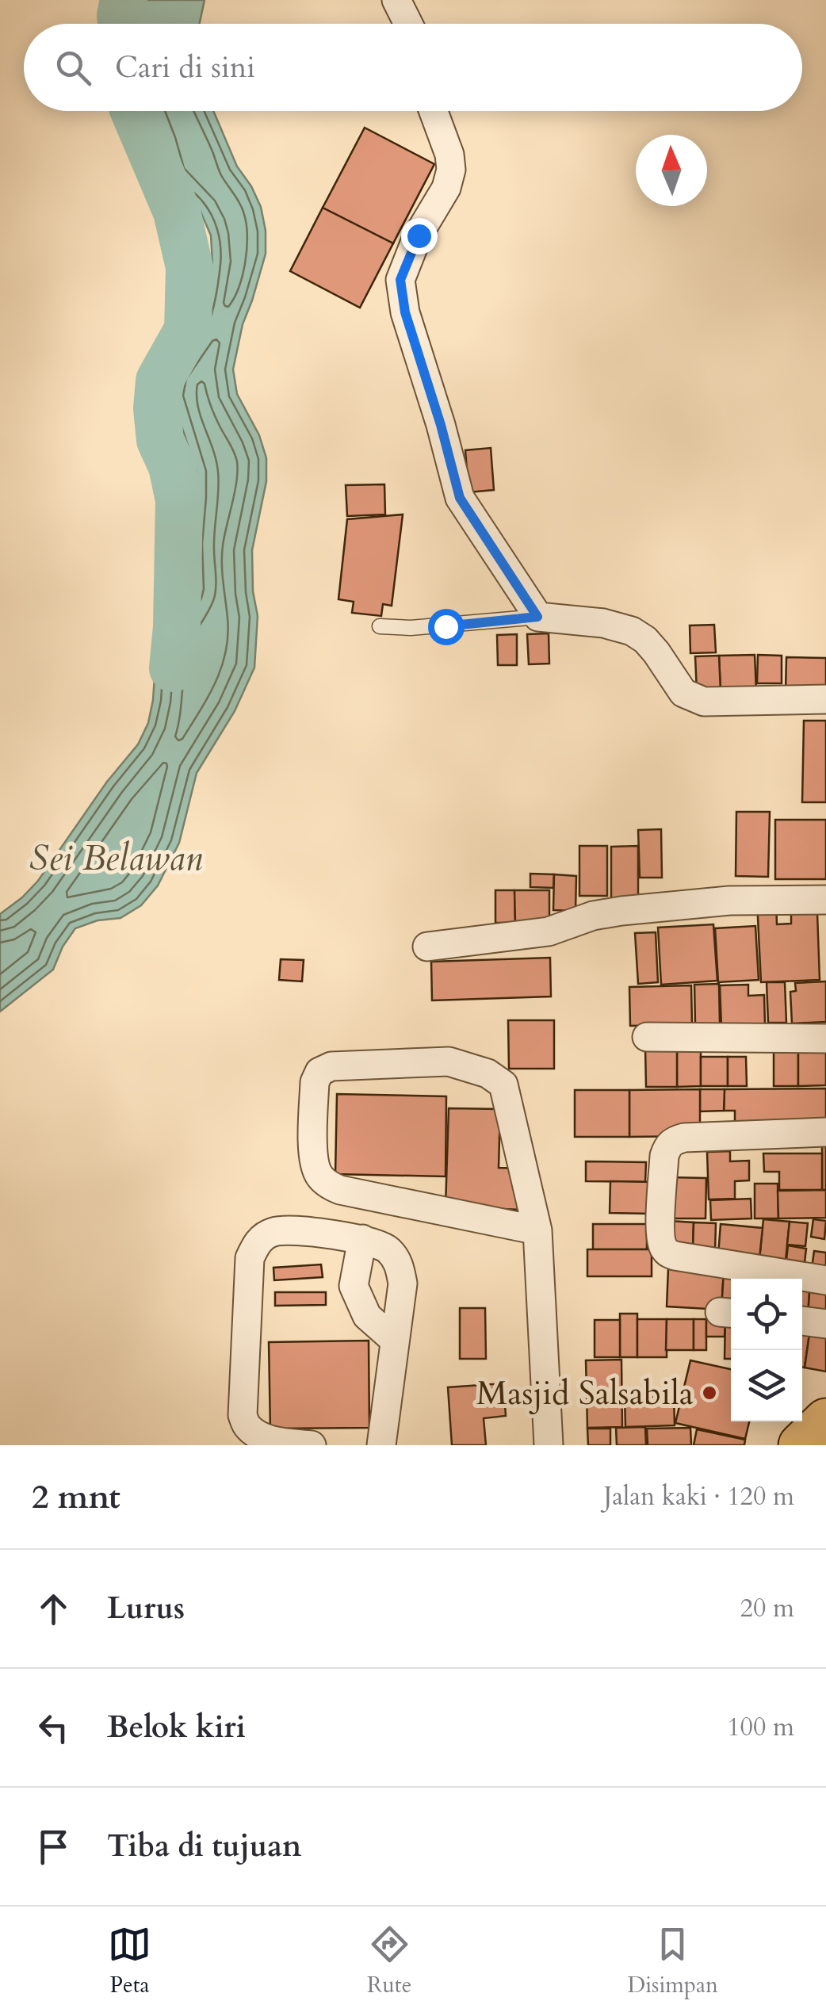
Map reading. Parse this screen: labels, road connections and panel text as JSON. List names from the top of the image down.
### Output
{
  "water": ["Sei Belawan"],
  "places": ["Masjid Salsabila"],
  "north": "top",
  "page": {
    "search": "Cari di sini",
    "heading": ["2 mnt", "Jalan kaki · 120 m"],
    "list": [
      ["Lurus", "20 m"],
      ["Belok kiri", "100 m"],
      "Tiba di tujuan"
    ],
    "nav": ["Peta", "Rute", "Disimpan"]
  }
}
